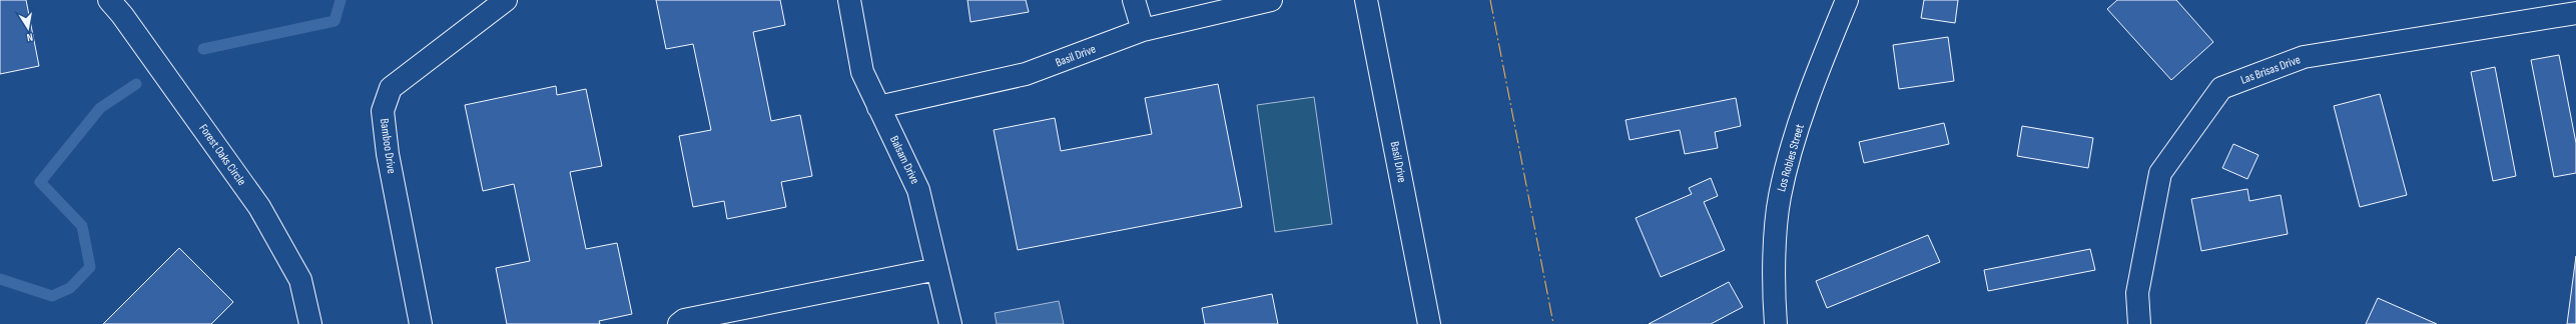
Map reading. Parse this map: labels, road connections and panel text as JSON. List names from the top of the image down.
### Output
{
  "streets": {
    "street": [
      "Basil Drive",
      "Las Brisas Drive",
      "Bamboo Drive",
      "Forest Oaks Circle",
      "Los Robles Street",
      "Balsam Drive"
    ]
  },
  "crossings": [
    ["Basil Drive", "Balsam Drive"]
  ],
  "north": "bottom"
}
